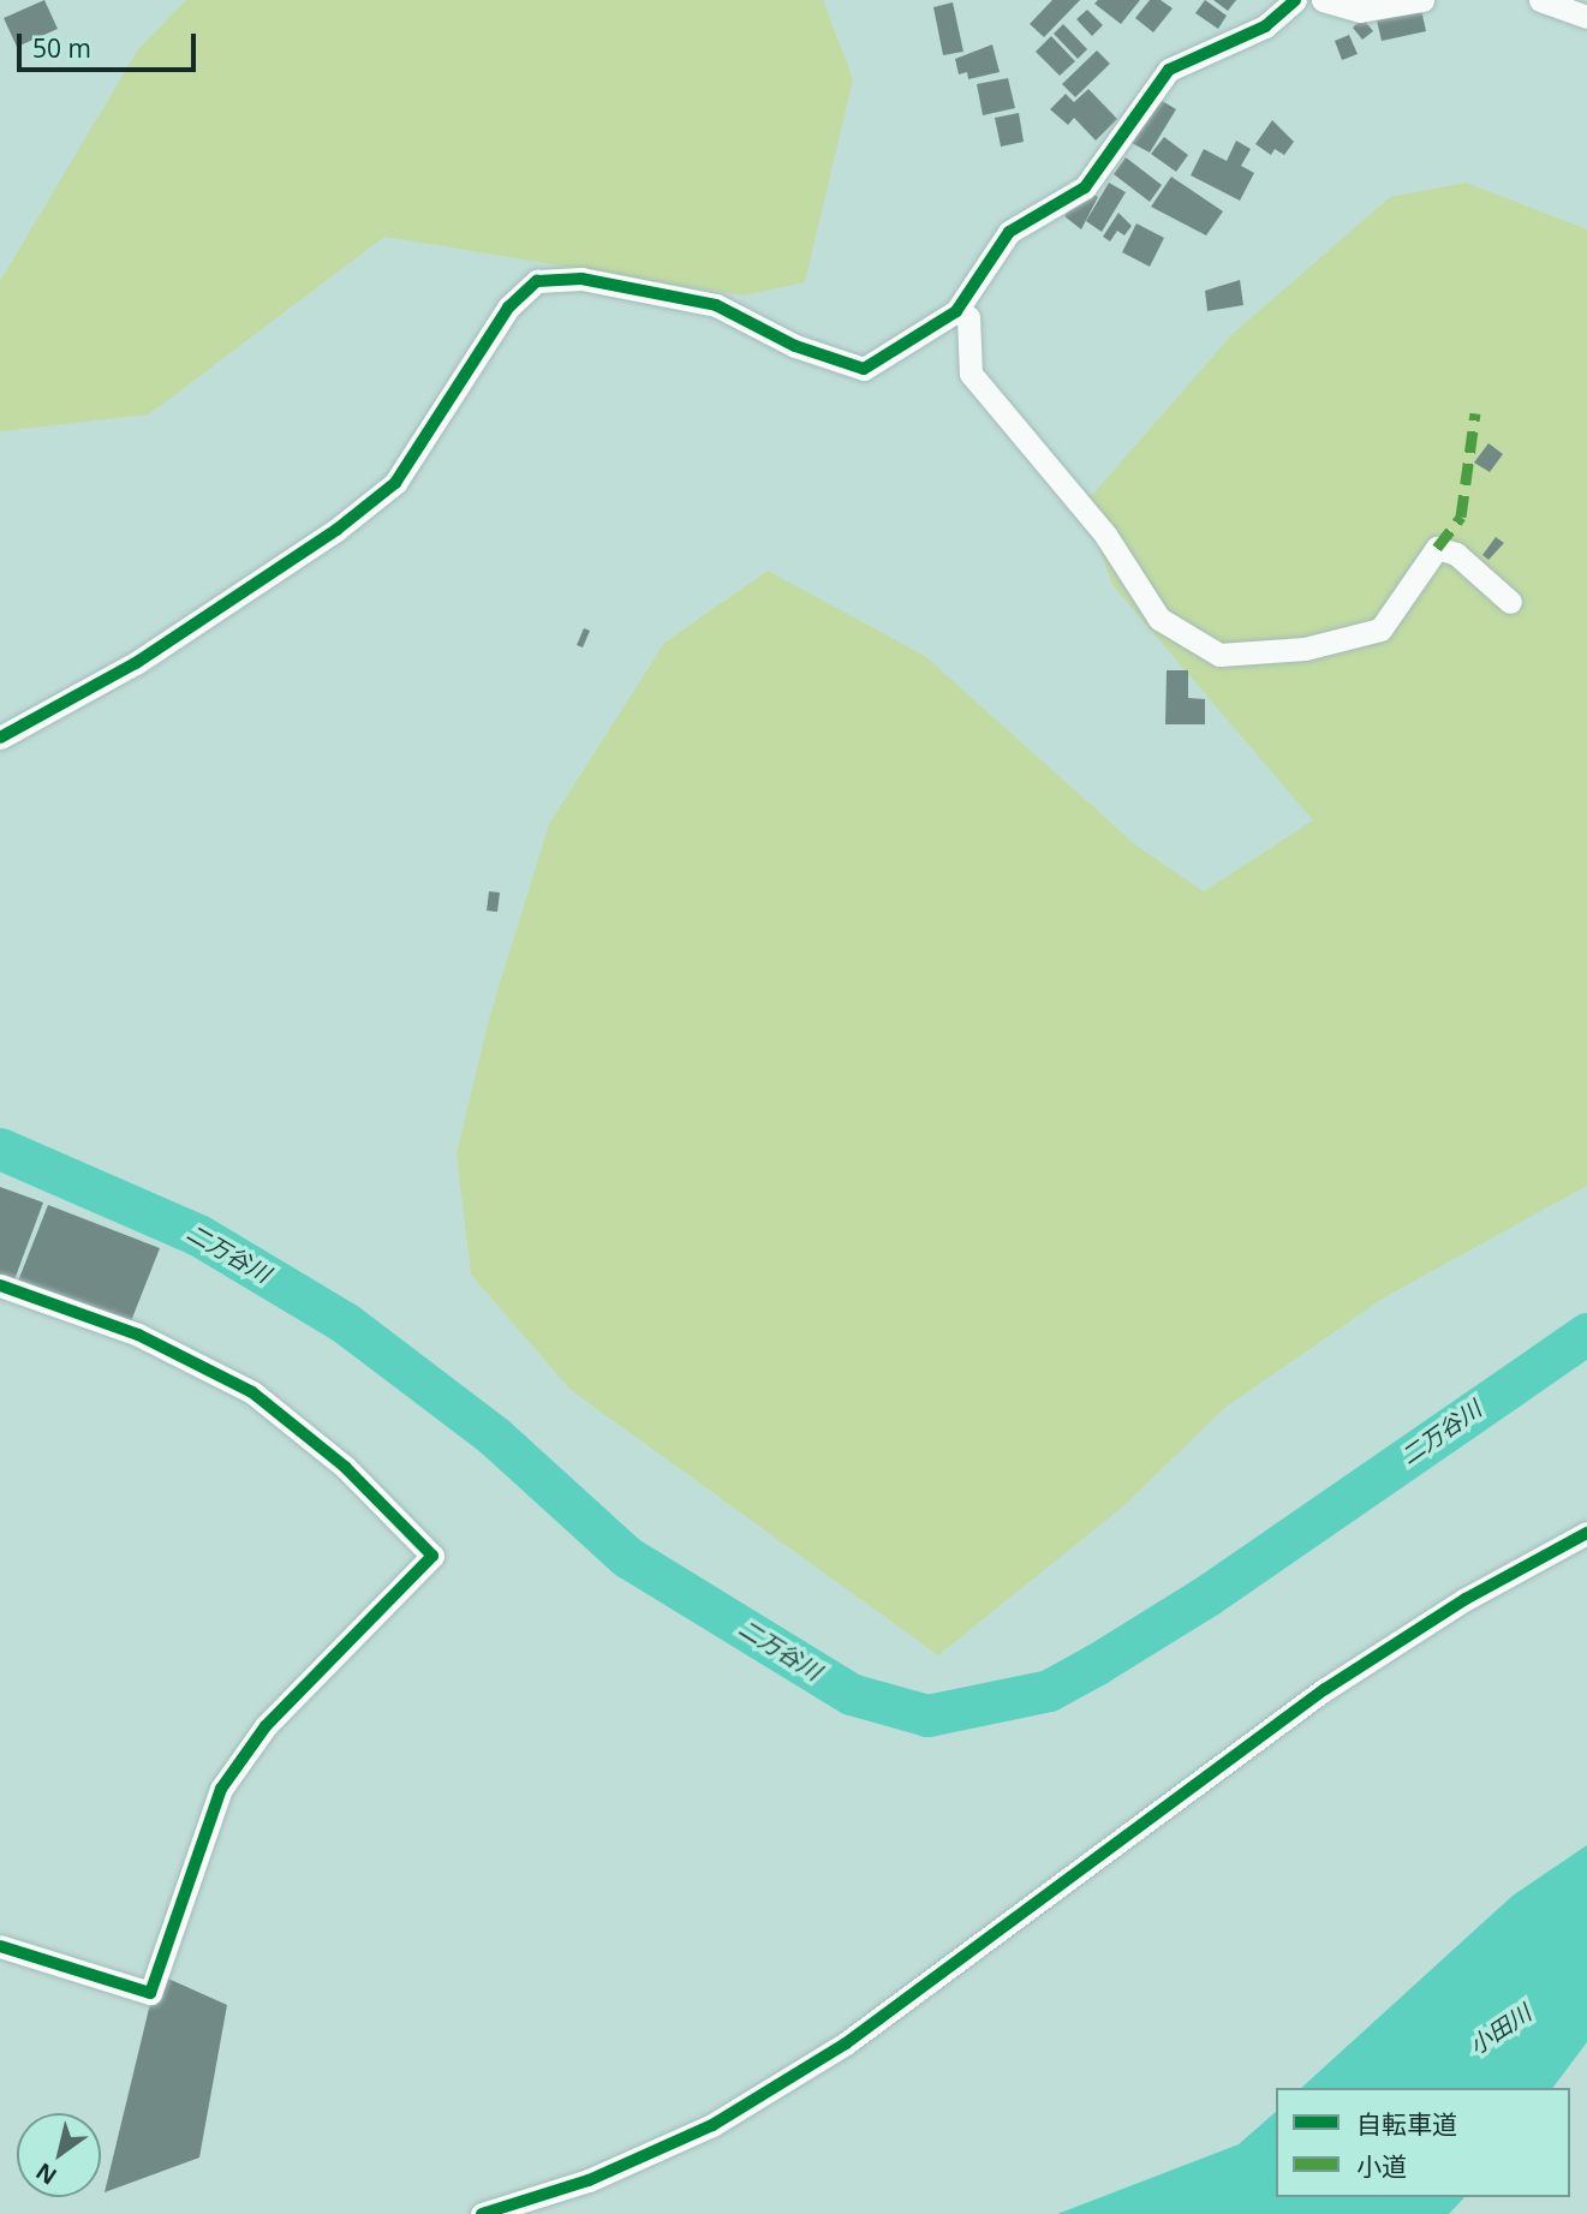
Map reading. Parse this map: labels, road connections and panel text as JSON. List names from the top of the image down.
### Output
{
  "water": ["二万谷川", "小田川"],
  "legend": ["自転車道", "小道"],
  "scale_bar": "50 m",
  "north": "bottom left"
}
